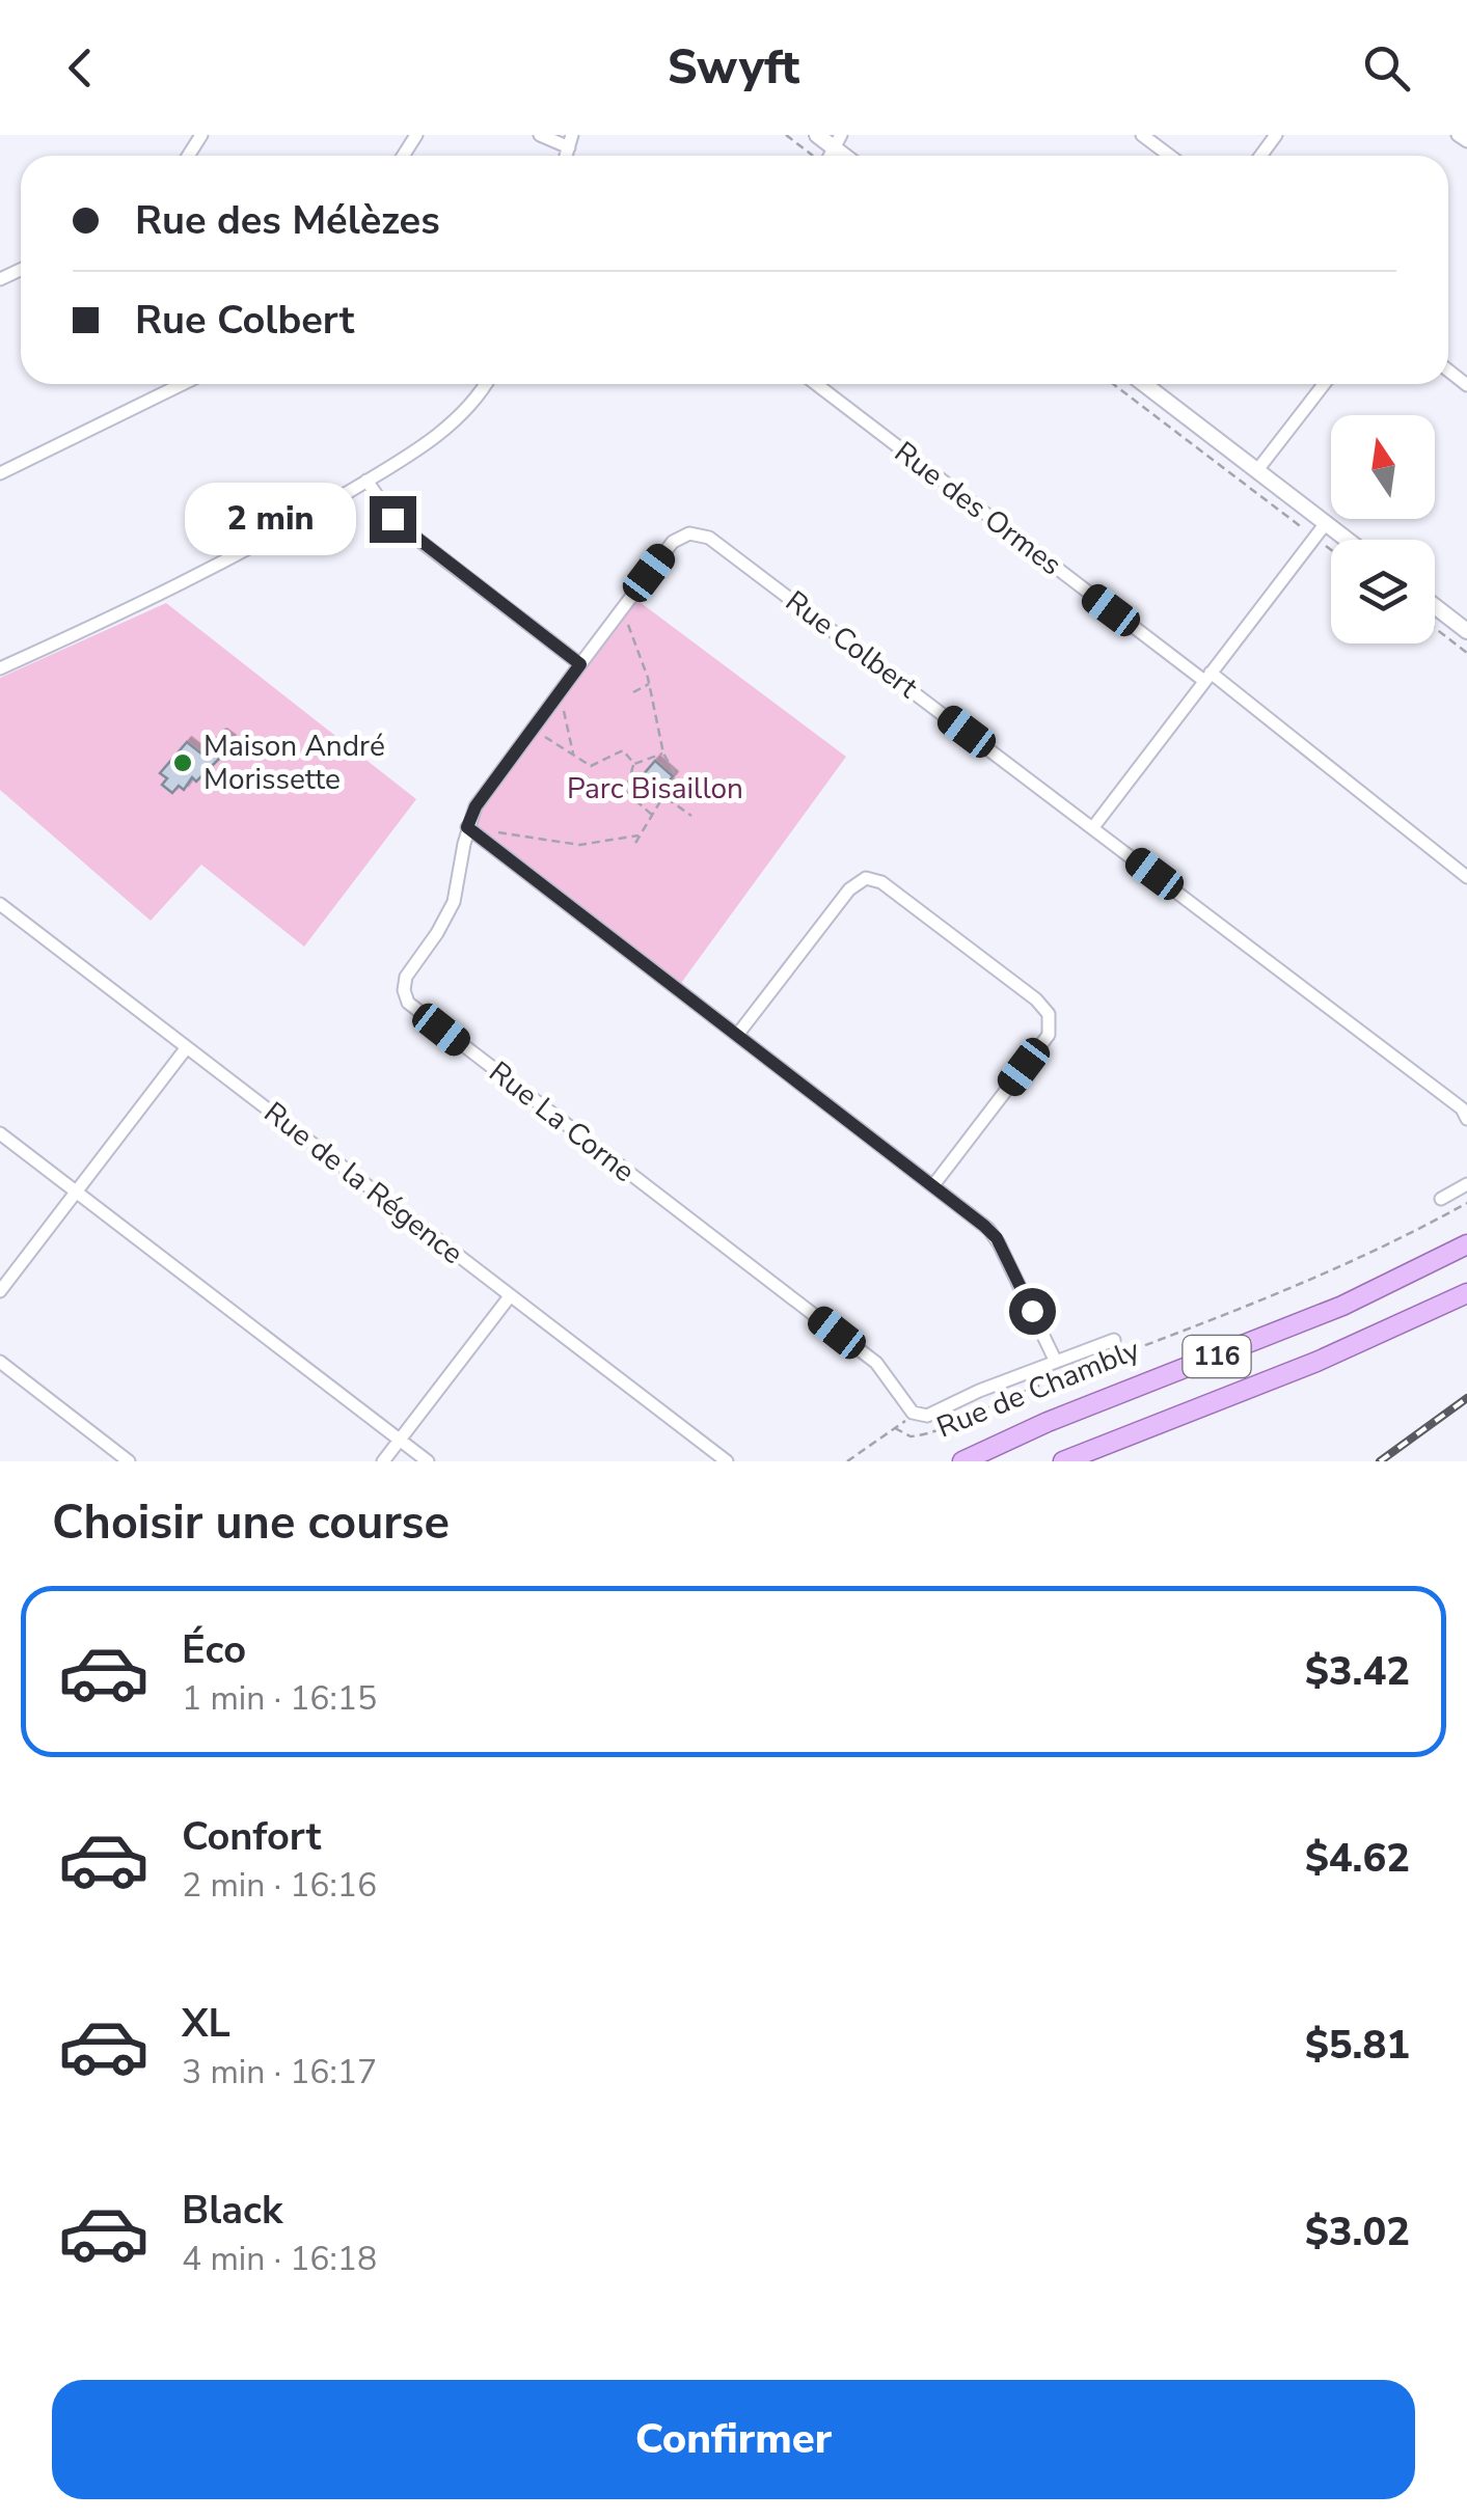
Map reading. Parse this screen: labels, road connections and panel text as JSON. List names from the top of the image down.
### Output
{
  "streets": {
    "main road": ["116"],
    "street": [
      "Rue des Ormes",
      "Rue Colbert",
      "Rue La Corne",
      "Rue de la Régence",
      "Rue de Chambly"
    ]
  },
  "crossings": [
    ["Rue Colbert", "Rue La Corne"],
    ["Rue La Corne", "Rue de Chambly"]
  ],
  "parks": ["Parc Bisaillon"],
  "places": ["Maison André Morissette"],
  "north": "top",
  "page": {
    "header": "Swyft",
    "banner": ["Rue des Mélèzes", "Rue Colbert"],
    "bubble": "2 min",
    "heading": "Choisir une course",
    "list": [
      {
        "name": "Éco",
        "note": "1 min · 16:15",
        "value": "$3.42"
      },
      {
        "name": "Confort",
        "note": "2 min · 16:16",
        "value": "$4.62"
      },
      {
        "name": "XL",
        "note": "3 min · 16:17",
        "value": "$5.81"
      },
      {
        "name": "Black",
        "note": "4 min · 16:18",
        "value": "$3.02"
      }
    ],
    "buttons": "Confirmer"
  }
}
